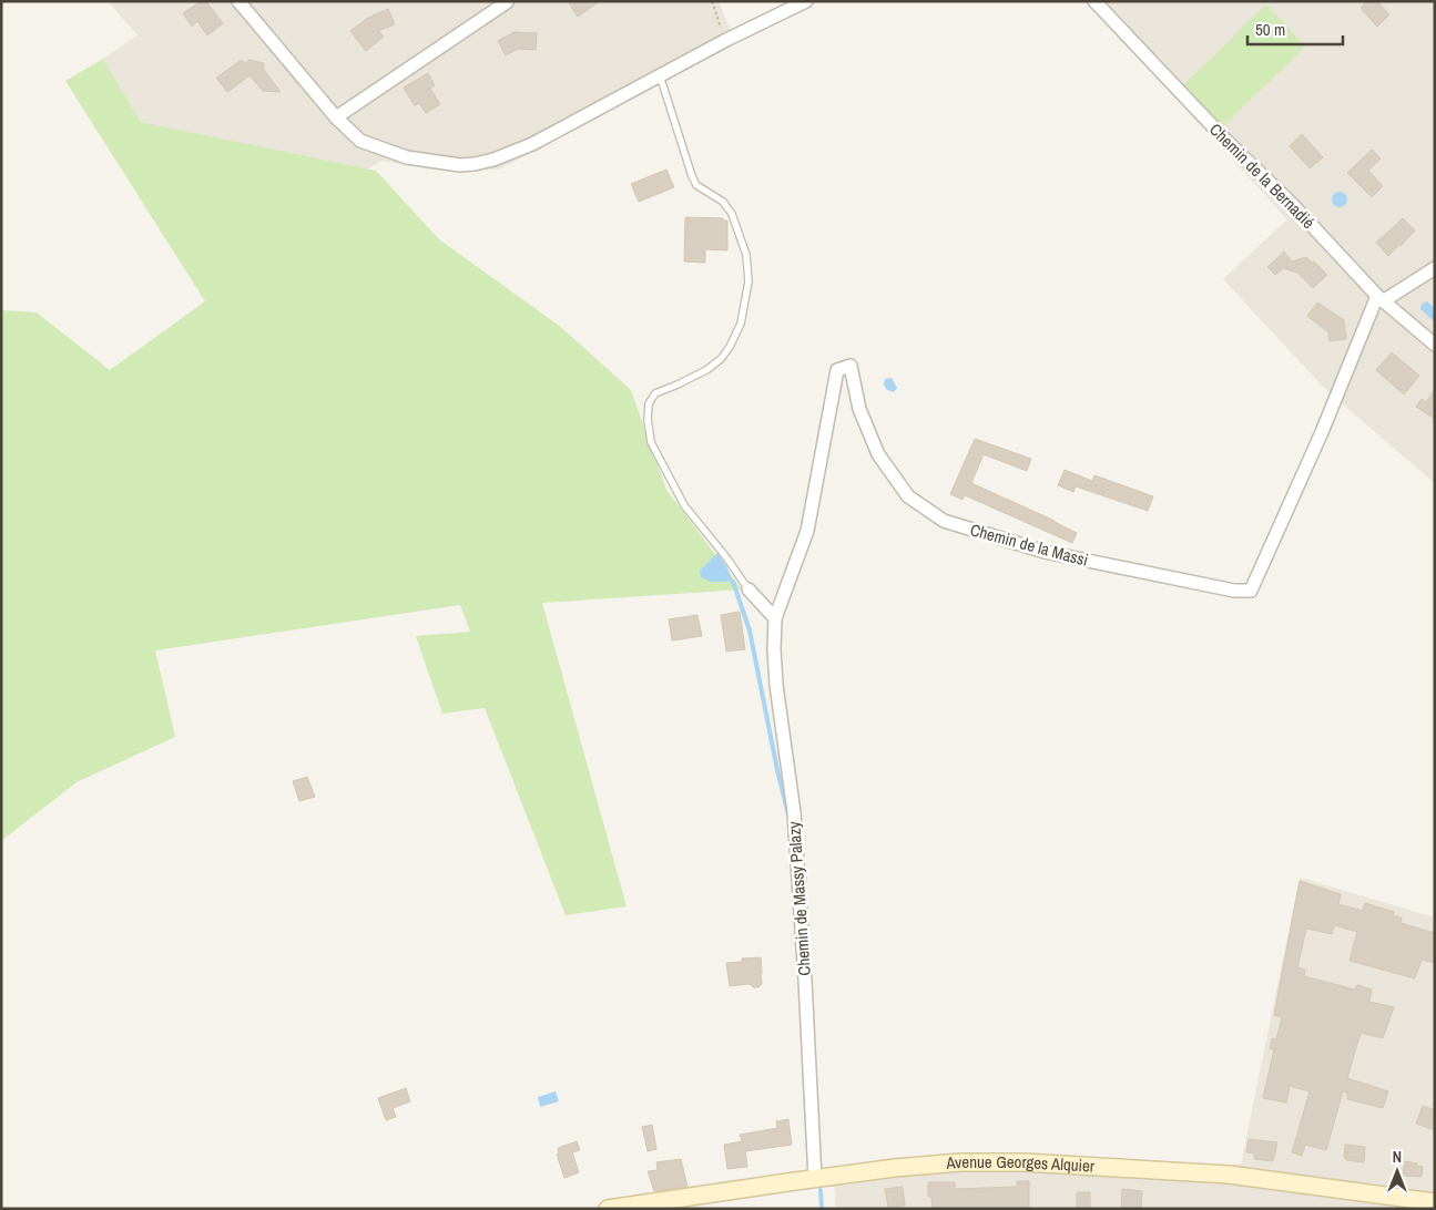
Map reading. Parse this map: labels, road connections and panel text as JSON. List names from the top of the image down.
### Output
{
  "streets": {
    "main road": ["Avenue Georges Alquier"],
    "street": ["Chemin de la Bernadié", "Chemin de la Massi", "Chemin de Massy Palazy"]
  },
  "crossings": [
    ["Chemin de la Bernadié", "Chemin de la Massi"],
    ["Chemin de la Massi", "Chemin de Massy Palazy"],
    ["Chemin de Massy Palazy", "Avenue Georges Alquier"]
  ],
  "scale_bar": "50 m",
  "north": "top"
}
